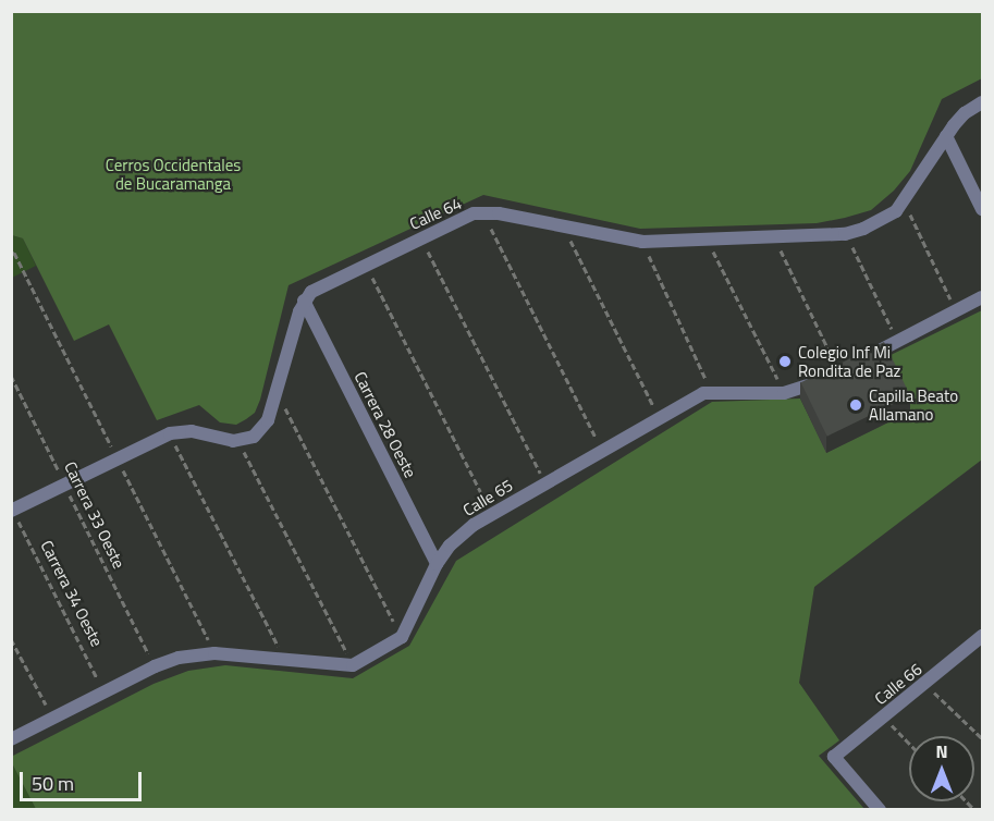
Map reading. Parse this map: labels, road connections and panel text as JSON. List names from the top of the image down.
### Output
{
  "streets": {
    "street": [
      "Calle 64",
      "Carrera 28 Oeste",
      "Calle 65",
      "Calle 66"
    ],
    "path": ["Carrera 33 Oeste", "Carrera 34 Oeste"]
  },
  "crossings": [
    ["Calle 64", "Carrera 28 Oeste"],
    ["Carrera 28 Oeste", "Calle 65"]
  ],
  "parks": ["Cerros Occidentales de Bucaramanga"],
  "places": ["Colegio Inf Mi Rondita de Paz", "Capilla Beato Allamano"],
  "scale_bar": "50 m",
  "north": "top"
}
